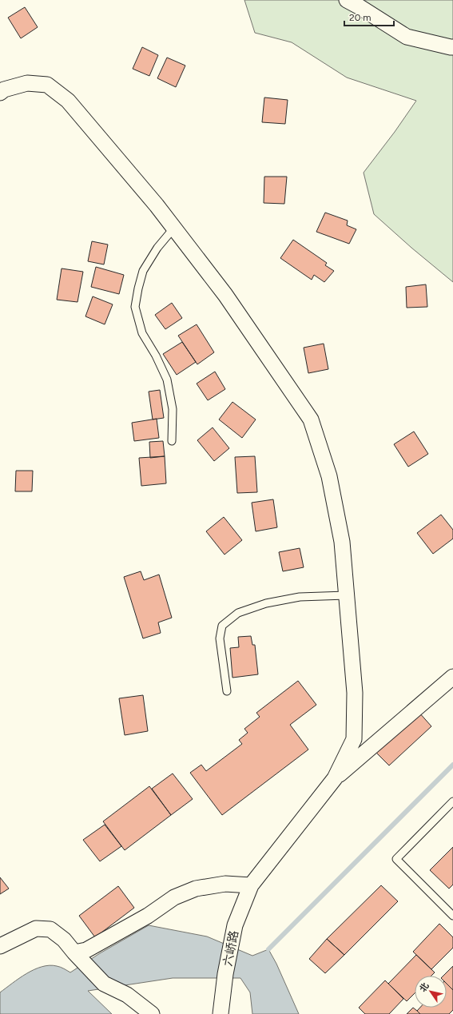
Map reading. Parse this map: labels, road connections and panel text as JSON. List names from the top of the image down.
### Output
{
  "streets": {
    "street": ["六峤路"]
  },
  "scale_bar": "20 m",
  "north": "top left"
}
